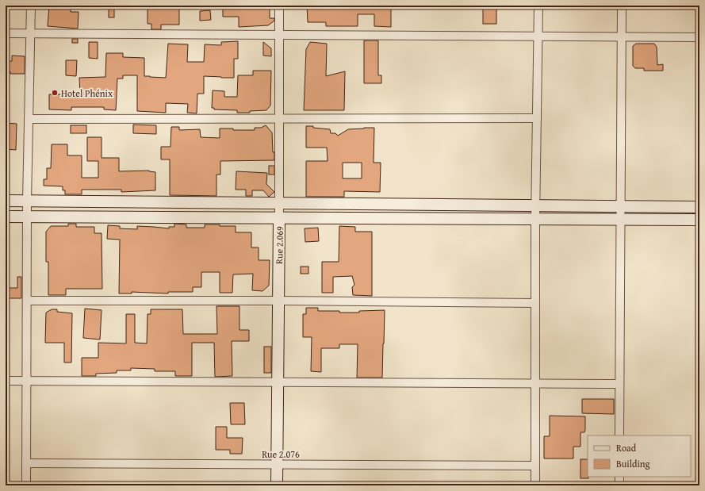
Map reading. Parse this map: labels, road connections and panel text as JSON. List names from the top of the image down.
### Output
{
  "streets": {
    "street": ["Rue 2.069", "Rue 2.076"]
  },
  "crossings": [
    ["Rue 2.069", "Rue 2.076"]
  ],
  "places": ["Hotel Phénix"],
  "legend": ["Road", "Building"]
}
